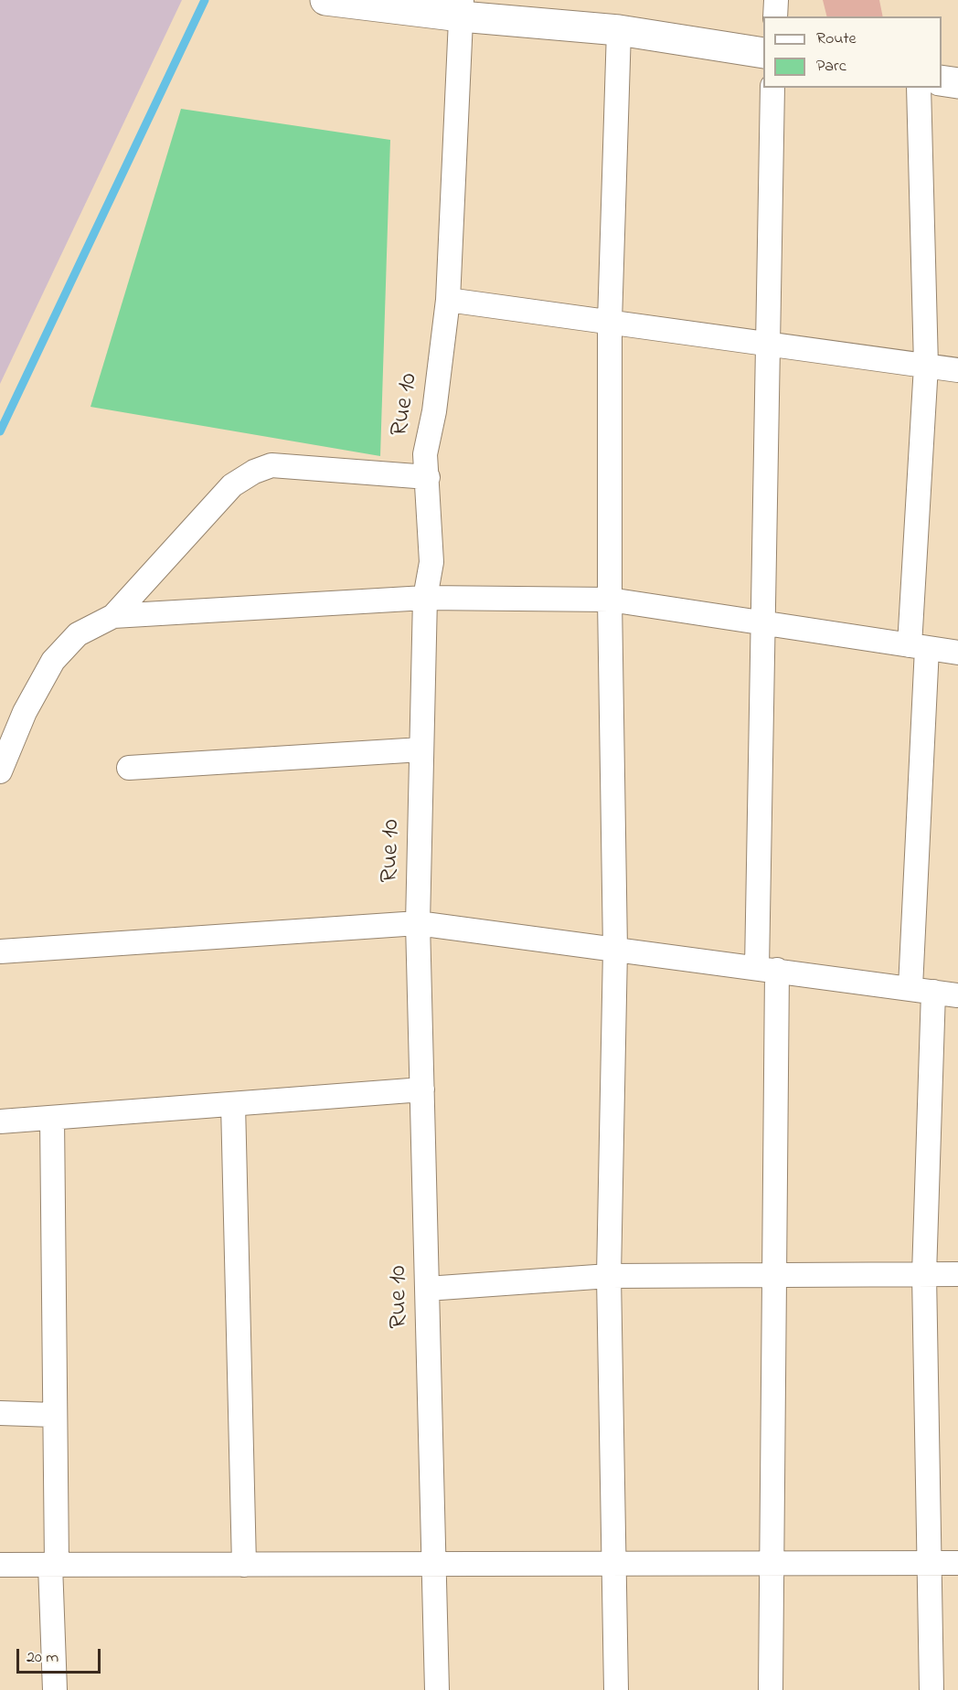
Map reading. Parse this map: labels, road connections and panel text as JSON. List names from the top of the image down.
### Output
{
  "streets": {
    "street": ["Rue 10"]
  },
  "legend": ["Route", "Parc"],
  "scale_bar": "20 m"
}
